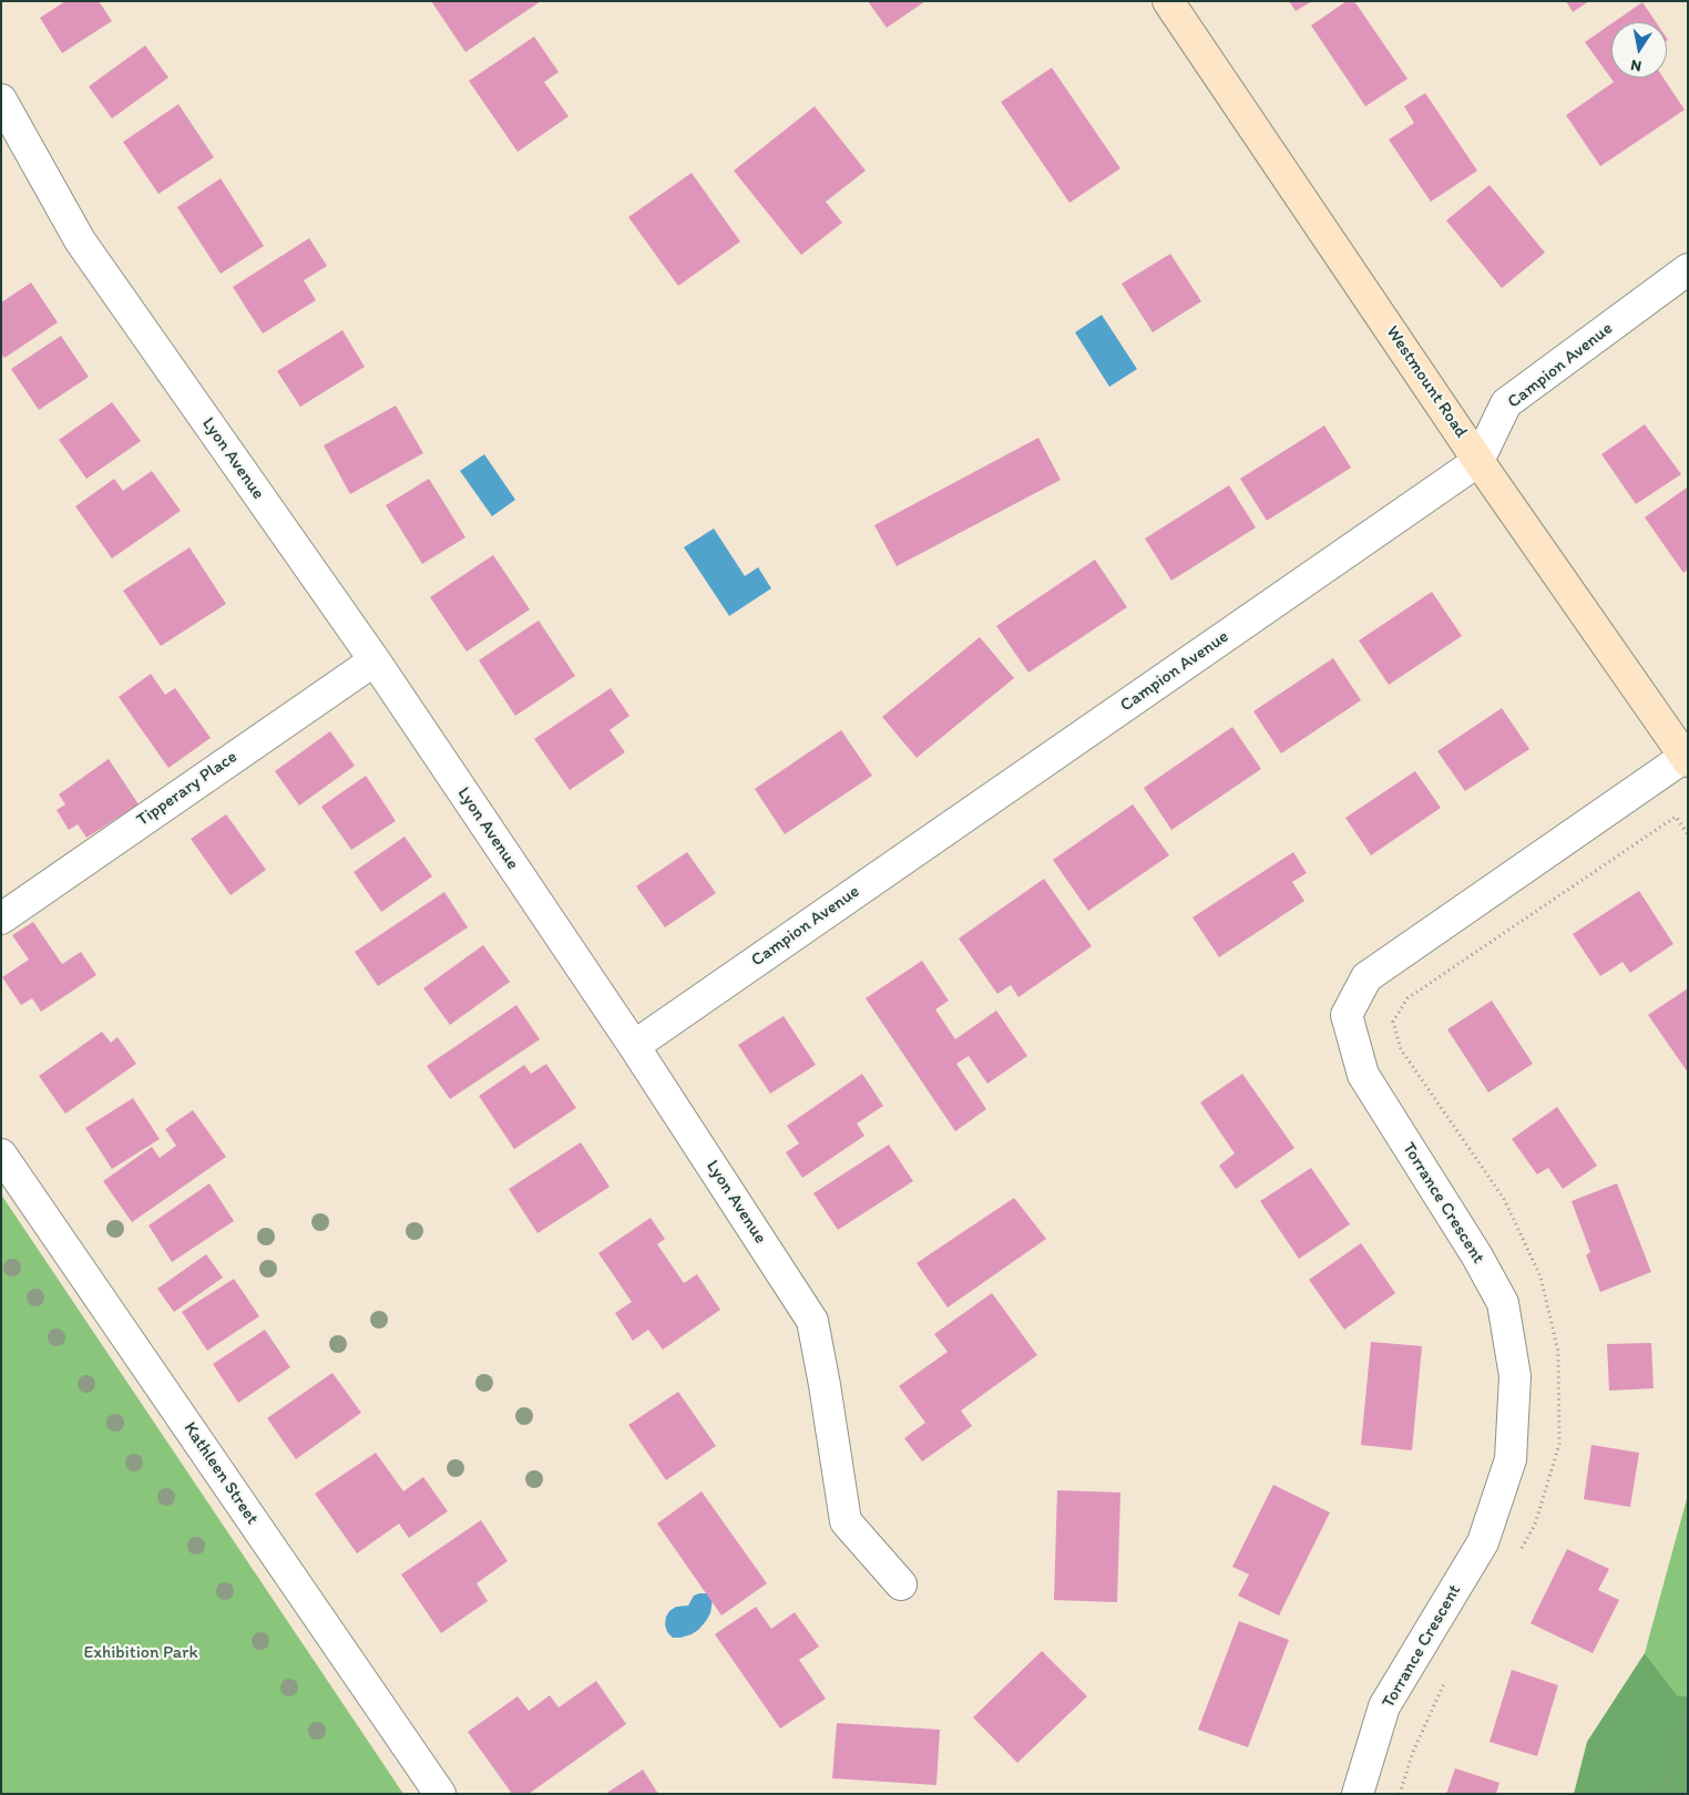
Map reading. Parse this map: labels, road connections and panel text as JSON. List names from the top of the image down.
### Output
{
  "streets": {
    "street": [
      "Campion Avenue",
      "Westmount Road",
      "Lyon Avenue",
      "Tipperary Place",
      "Torrance Crescent",
      "Kathleen Street"
    ]
  },
  "crossings": [
    ["Campion Avenue", "Westmount Road"],
    ["Campion Avenue", "Lyon Avenue"],
    ["Westmount Road", "Torrance Crescent"],
    ["Lyon Avenue", "Tipperary Place"]
  ],
  "parks": ["Exhibition Park"],
  "north": "bottom"
}
